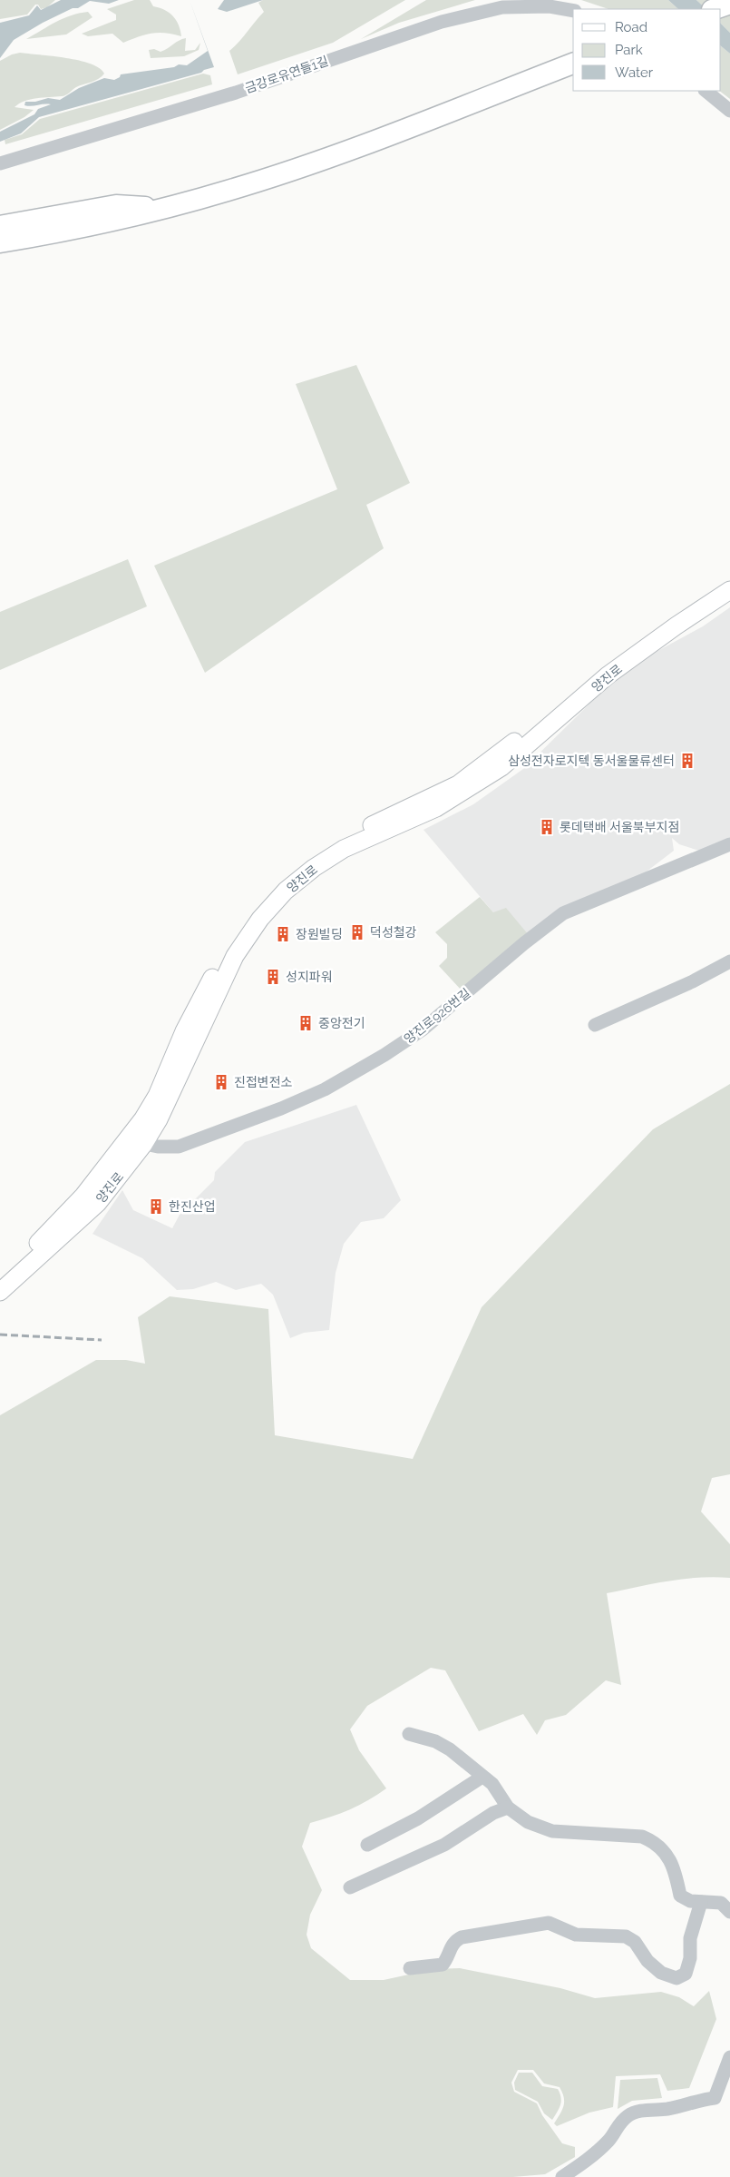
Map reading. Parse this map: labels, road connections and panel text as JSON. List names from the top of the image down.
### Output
{
  "streets": {
    "main road": ["양진로"],
    "street": ["금강로유연들1길", "양진로926번길"]
  },
  "crossings": [
    ["양진로", "양진로926번길"]
  ],
  "places": {
    "building": [
      "삼성전자로지텍 동서울물류센터",
      "롯데택배 서울북부지점",
      "덕성철강",
      "장원빌딩",
      "성지파워",
      "중앙전기",
      "진접변전소",
      "한진산업"
    ]
  },
  "legend": ["Road", "Park", "Water"]
}
